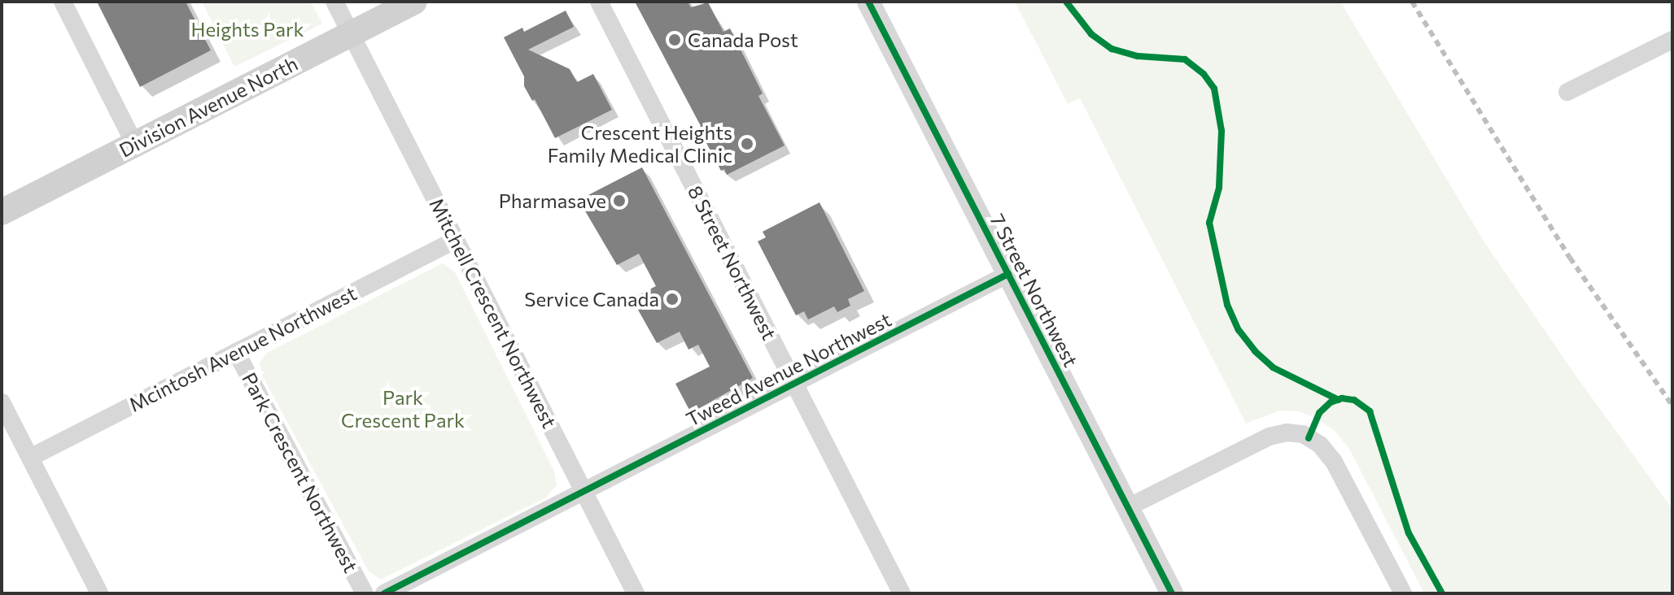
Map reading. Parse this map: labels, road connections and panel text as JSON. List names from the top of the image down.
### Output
{
  "streets": {
    "main road": ["Division Avenue North"],
    "street": [
      "8 Street Northwest",
      "7 Street Northwest",
      "Mitchell Crescent Northwest",
      "Mcintosh Avenue Northwest",
      "Tweed Avenue Northwest",
      "Park Crescent Northwest"
    ]
  },
  "crossings": [
    ["Division Avenue North", "Mitchell Crescent Northwest"],
    ["8 Street Northwest", "Tweed Avenue Northwest"],
    ["7 Street Northwest", "Tweed Avenue Northwest"],
    ["Mitchell Crescent Northwest", "Mcintosh Avenue Northwest"],
    ["Mitchell Crescent Northwest", "Tweed Avenue Northwest"],
    ["Mcintosh Avenue Northwest", "Park Crescent Northwest"]
  ],
  "parks": ["Heights Park", "Park Crescent Park"],
  "places": [
    "Canada Post",
    "Crescent Heights Family Medical Clinic",
    "Pharmasave",
    "Service Canada"
  ]
}
